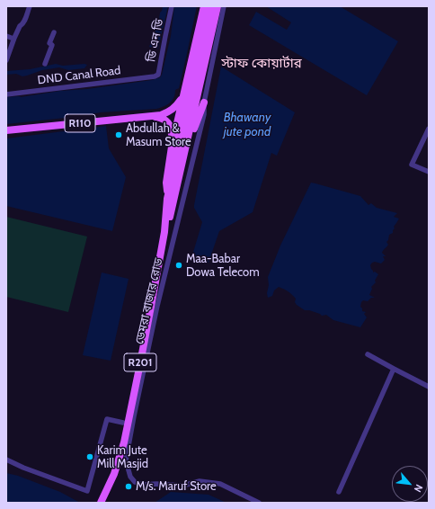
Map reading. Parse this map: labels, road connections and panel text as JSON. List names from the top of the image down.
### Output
{
  "streets": {
    "main road": ["R110", "R201"],
    "street": ["ডি এন ডি", "DND Canal Road", "ডেমরা বাজার রোড"]
  },
  "crossings": [
    ["ডি এন ডি", "DND Canal Road"]
  ],
  "districts": ["স্টাফ কোয়ার্টার"],
  "water": ["Bhawany jute pond"],
  "places": [
    "Abdullah & Masum Store",
    "Maa-Babar Dowa Telecom",
    "Karim Jute Mill Masjid",
    "M/s. Maruf Store"
  ],
  "north": "bottom right"
}
